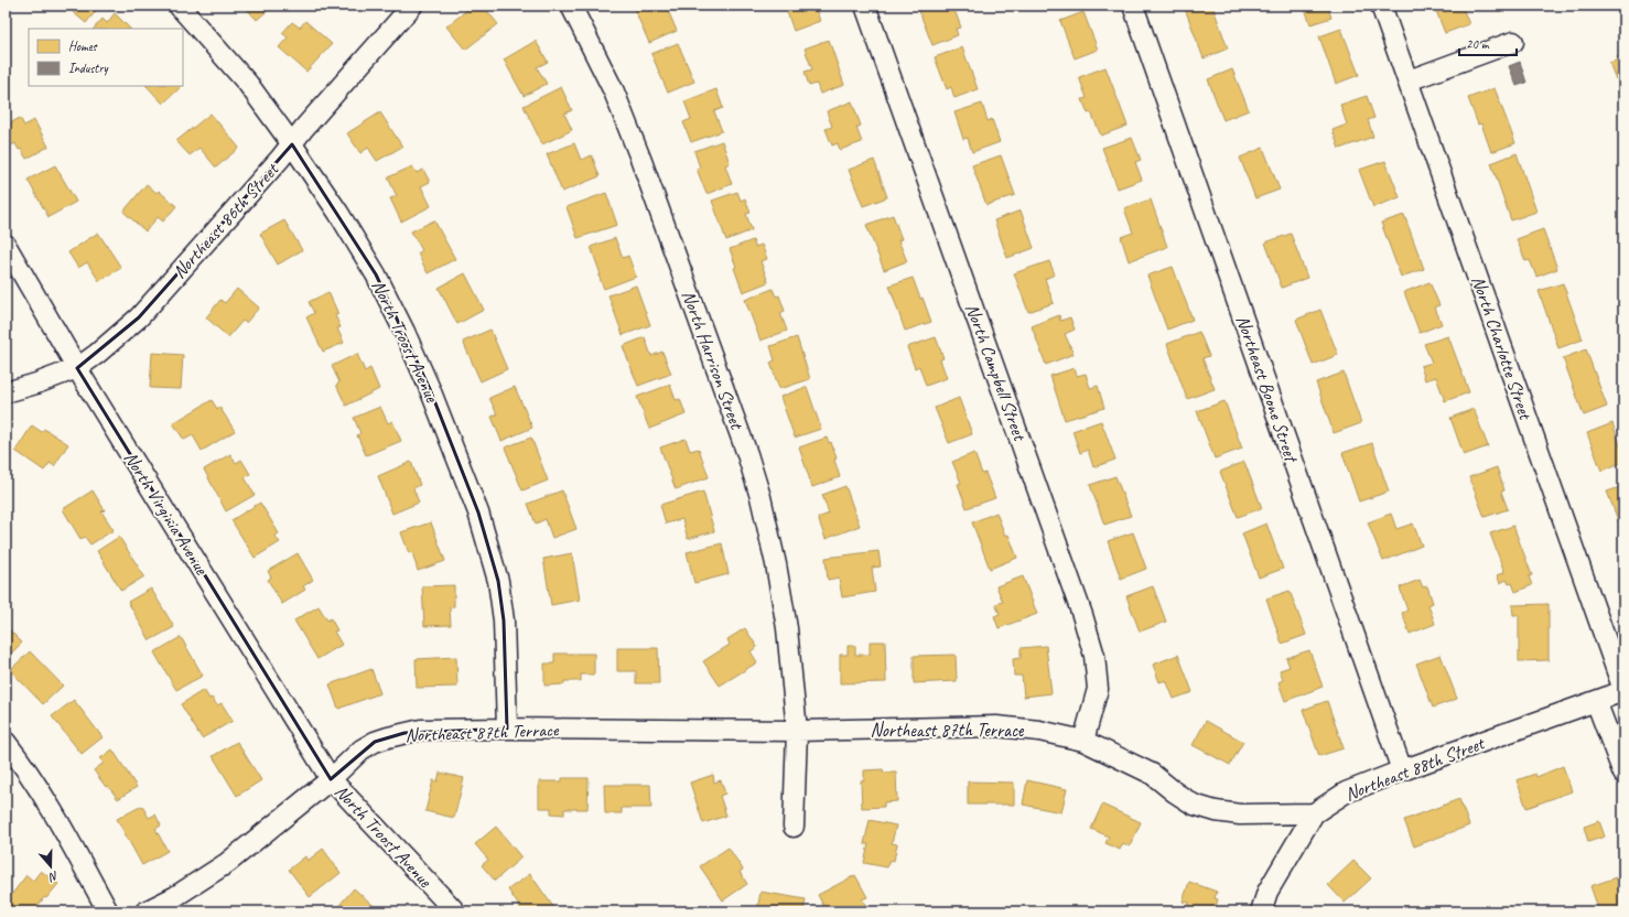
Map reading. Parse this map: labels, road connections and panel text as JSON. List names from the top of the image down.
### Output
{
  "streets": {
    "street": [
      "Northeast 86th Street",
      "North Troost Avenue",
      "North Charlotte Street",
      "North Harrison Street",
      "North Campbell Street",
      "Northeast Boone Street",
      "North Virginia Avenue",
      "Northeast 87th Terrace",
      "Northeast 88th Street"
    ]
  },
  "crossings": [
    ["Northeast 86th Street", "North Troost Avenue"],
    ["Northeast 86th Street", "North Virginia Avenue"],
    ["North Troost Avenue", "North Virginia Avenue"],
    ["North Troost Avenue", "Northeast 87th Terrace"],
    ["North Charlotte Street", "Northeast 88th Street"],
    ["North Harrison Street", "Northeast 87th Terrace"],
    ["North Campbell Street", "Northeast 87th Terrace"],
    ["Northeast Boone Street", "Northeast 88th Street"],
    ["North Virginia Avenue", "Northeast 87th Terrace"],
    ["Northeast 87th Terrace", "Northeast 88th Street"]
  ],
  "legend": ["Homes", "Industry"],
  "scale_bar": "20 m",
  "north": "bottom"
}
